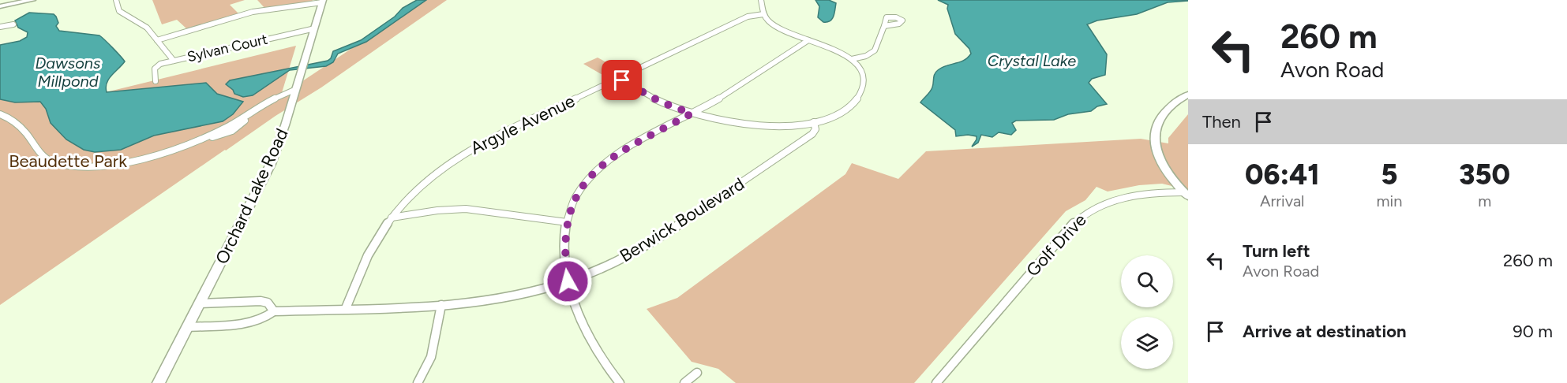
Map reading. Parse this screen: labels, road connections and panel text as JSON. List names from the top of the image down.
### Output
{
  "streets": {
    "main road": ["Orchard Lake Road", "Golf Drive"],
    "street": ["Sylvan Court", "Argyle Avenue", "Berwick Boulevard"]
  },
  "crossings": [
    ["Sylvan Court", "Orchard Lake Road"],
    ["Argyle Avenue", "Berwick Boulevard"],
    ["Orchard Lake Road", "Berwick Boulevard"]
  ],
  "water": ["Crystal Lake", "Dawsons Millpond"],
  "parks": ["Beaudette Park"],
  "page": {
    "turn": ["260 m", "Avon Road"],
    "then": "Then",
    "eta": [
      "06:41",
      "Arrival",
      "5",
      "min",
      "350",
      "m"
    ],
    "list": [
      {
        "name": "Turn left",
        "note": "Avon Road",
        "value": "260 m"
      },
      {
        "name": "Arrive at destination",
        "value": "90 m"
      }
    ]
  }
}
